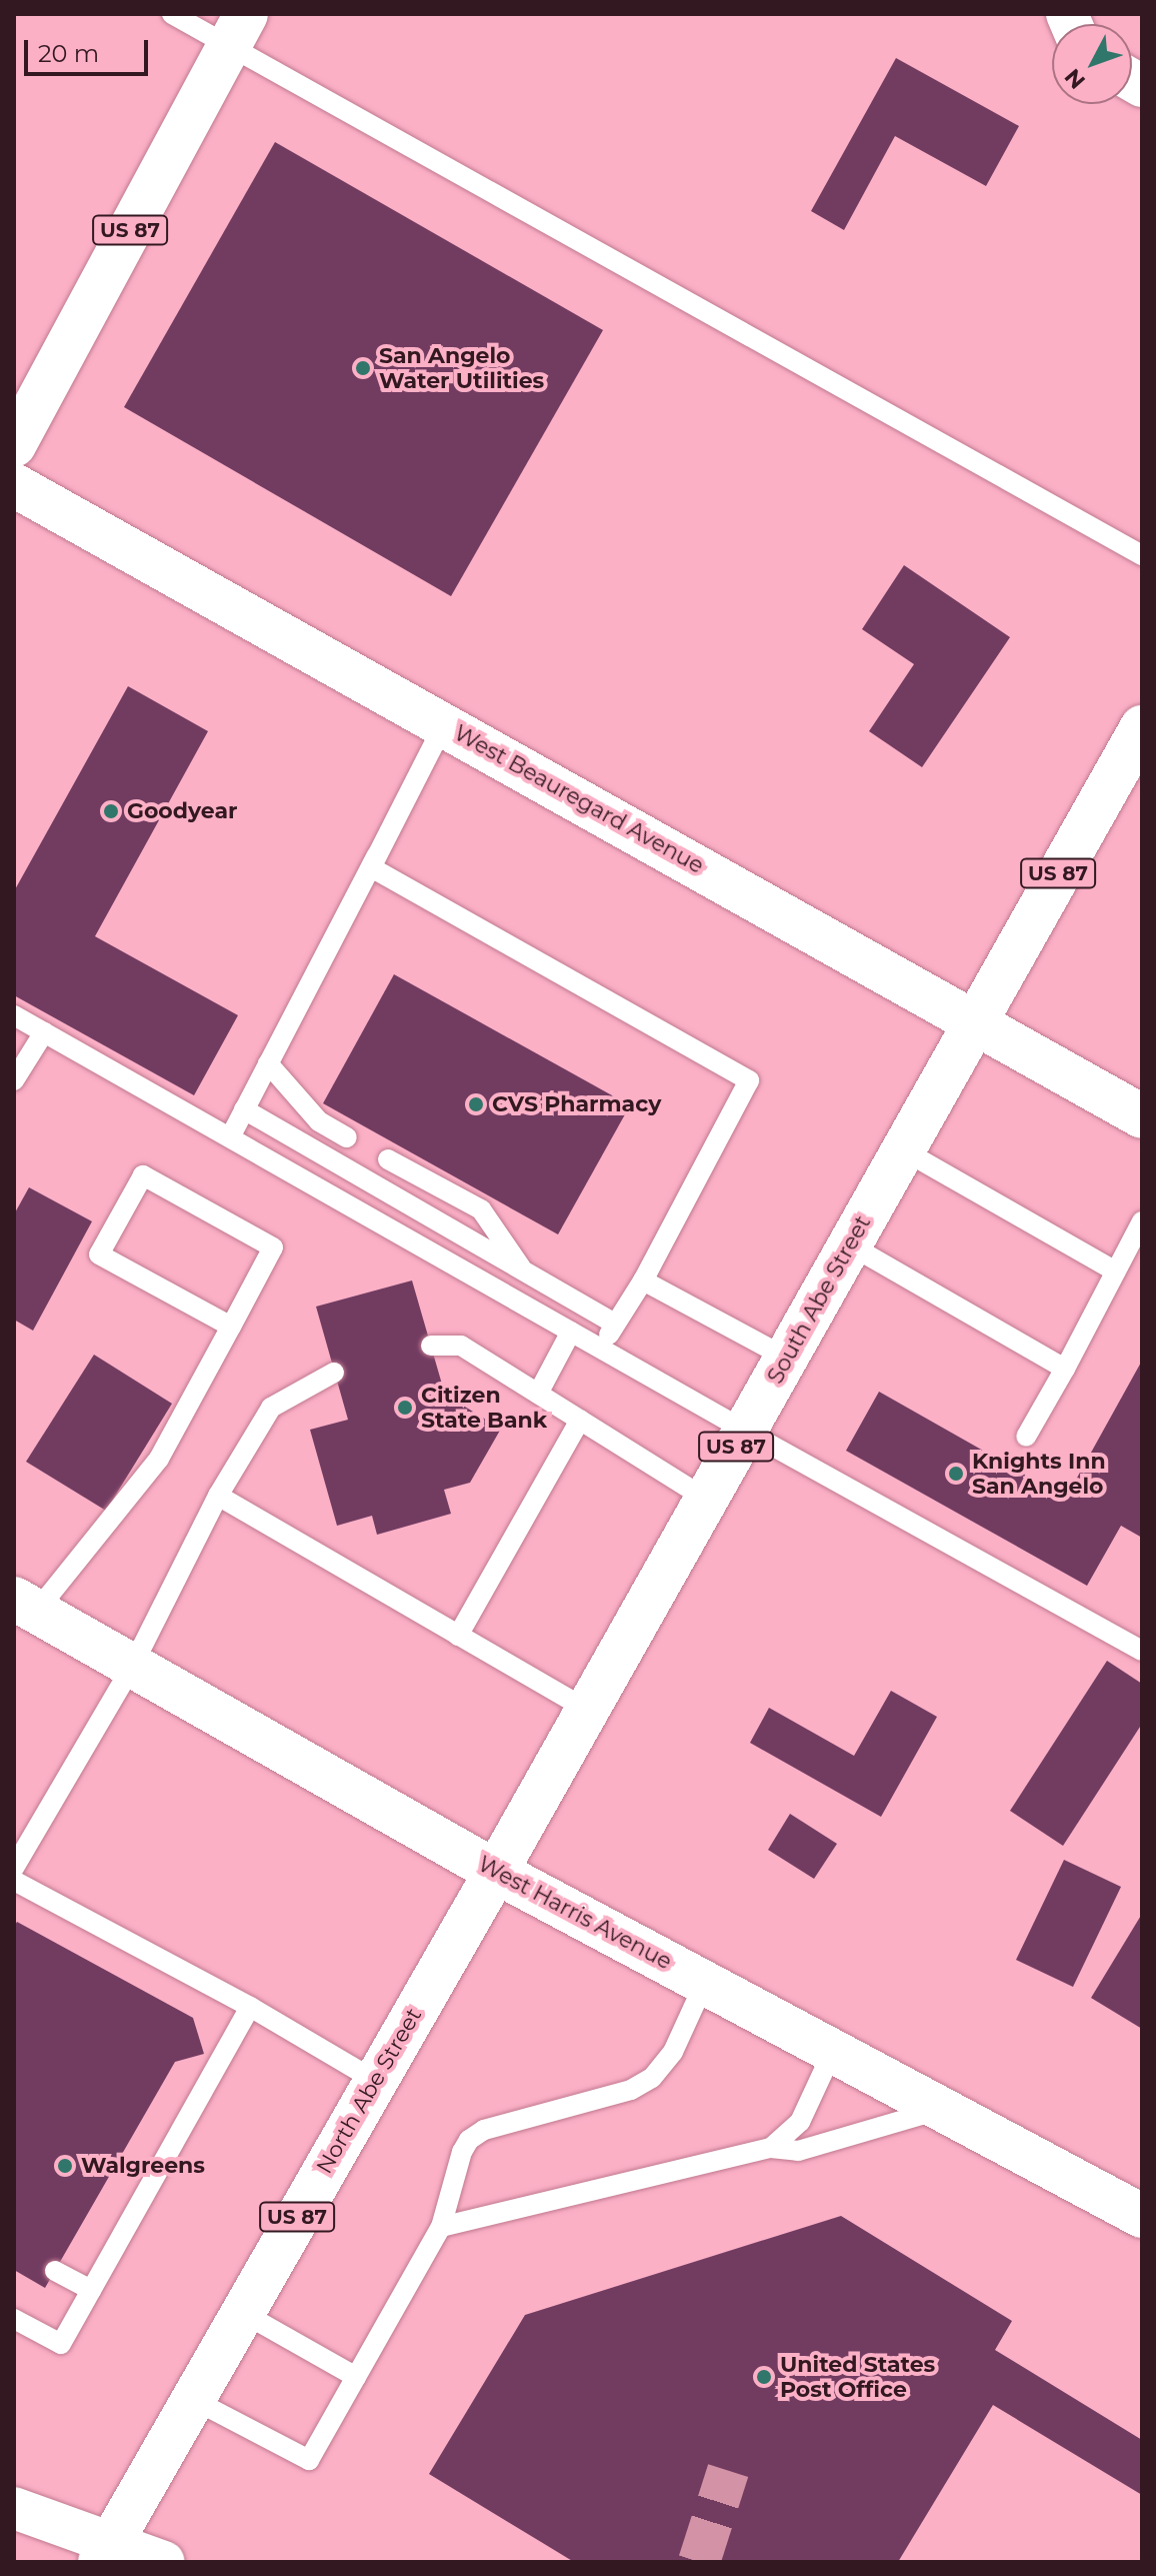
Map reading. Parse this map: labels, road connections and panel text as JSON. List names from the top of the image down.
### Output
{
  "streets": {
    "main road": [
      "US 87",
      "West Beauregard Avenue",
      "South Abe Street",
      "West Harris Avenue",
      "North Abe Street"
    ]
  },
  "crossings": [
    ["West Beauregard Avenue", "South Abe Street"],
    ["South Abe Street", "West Harris Avenue"],
    ["South Abe Street", "North Abe Street"],
    ["West Harris Avenue", "North Abe Street"]
  ],
  "places": [
    "San Angelo Water Utilities",
    "Goodyear",
    "CVS Pharmacy",
    "Citizen State Bank",
    "Knights Inn San Angelo",
    "Walgreens",
    "United States Post Office"
  ],
  "scale_bar": "20 m",
  "north": "bottom left"
}
